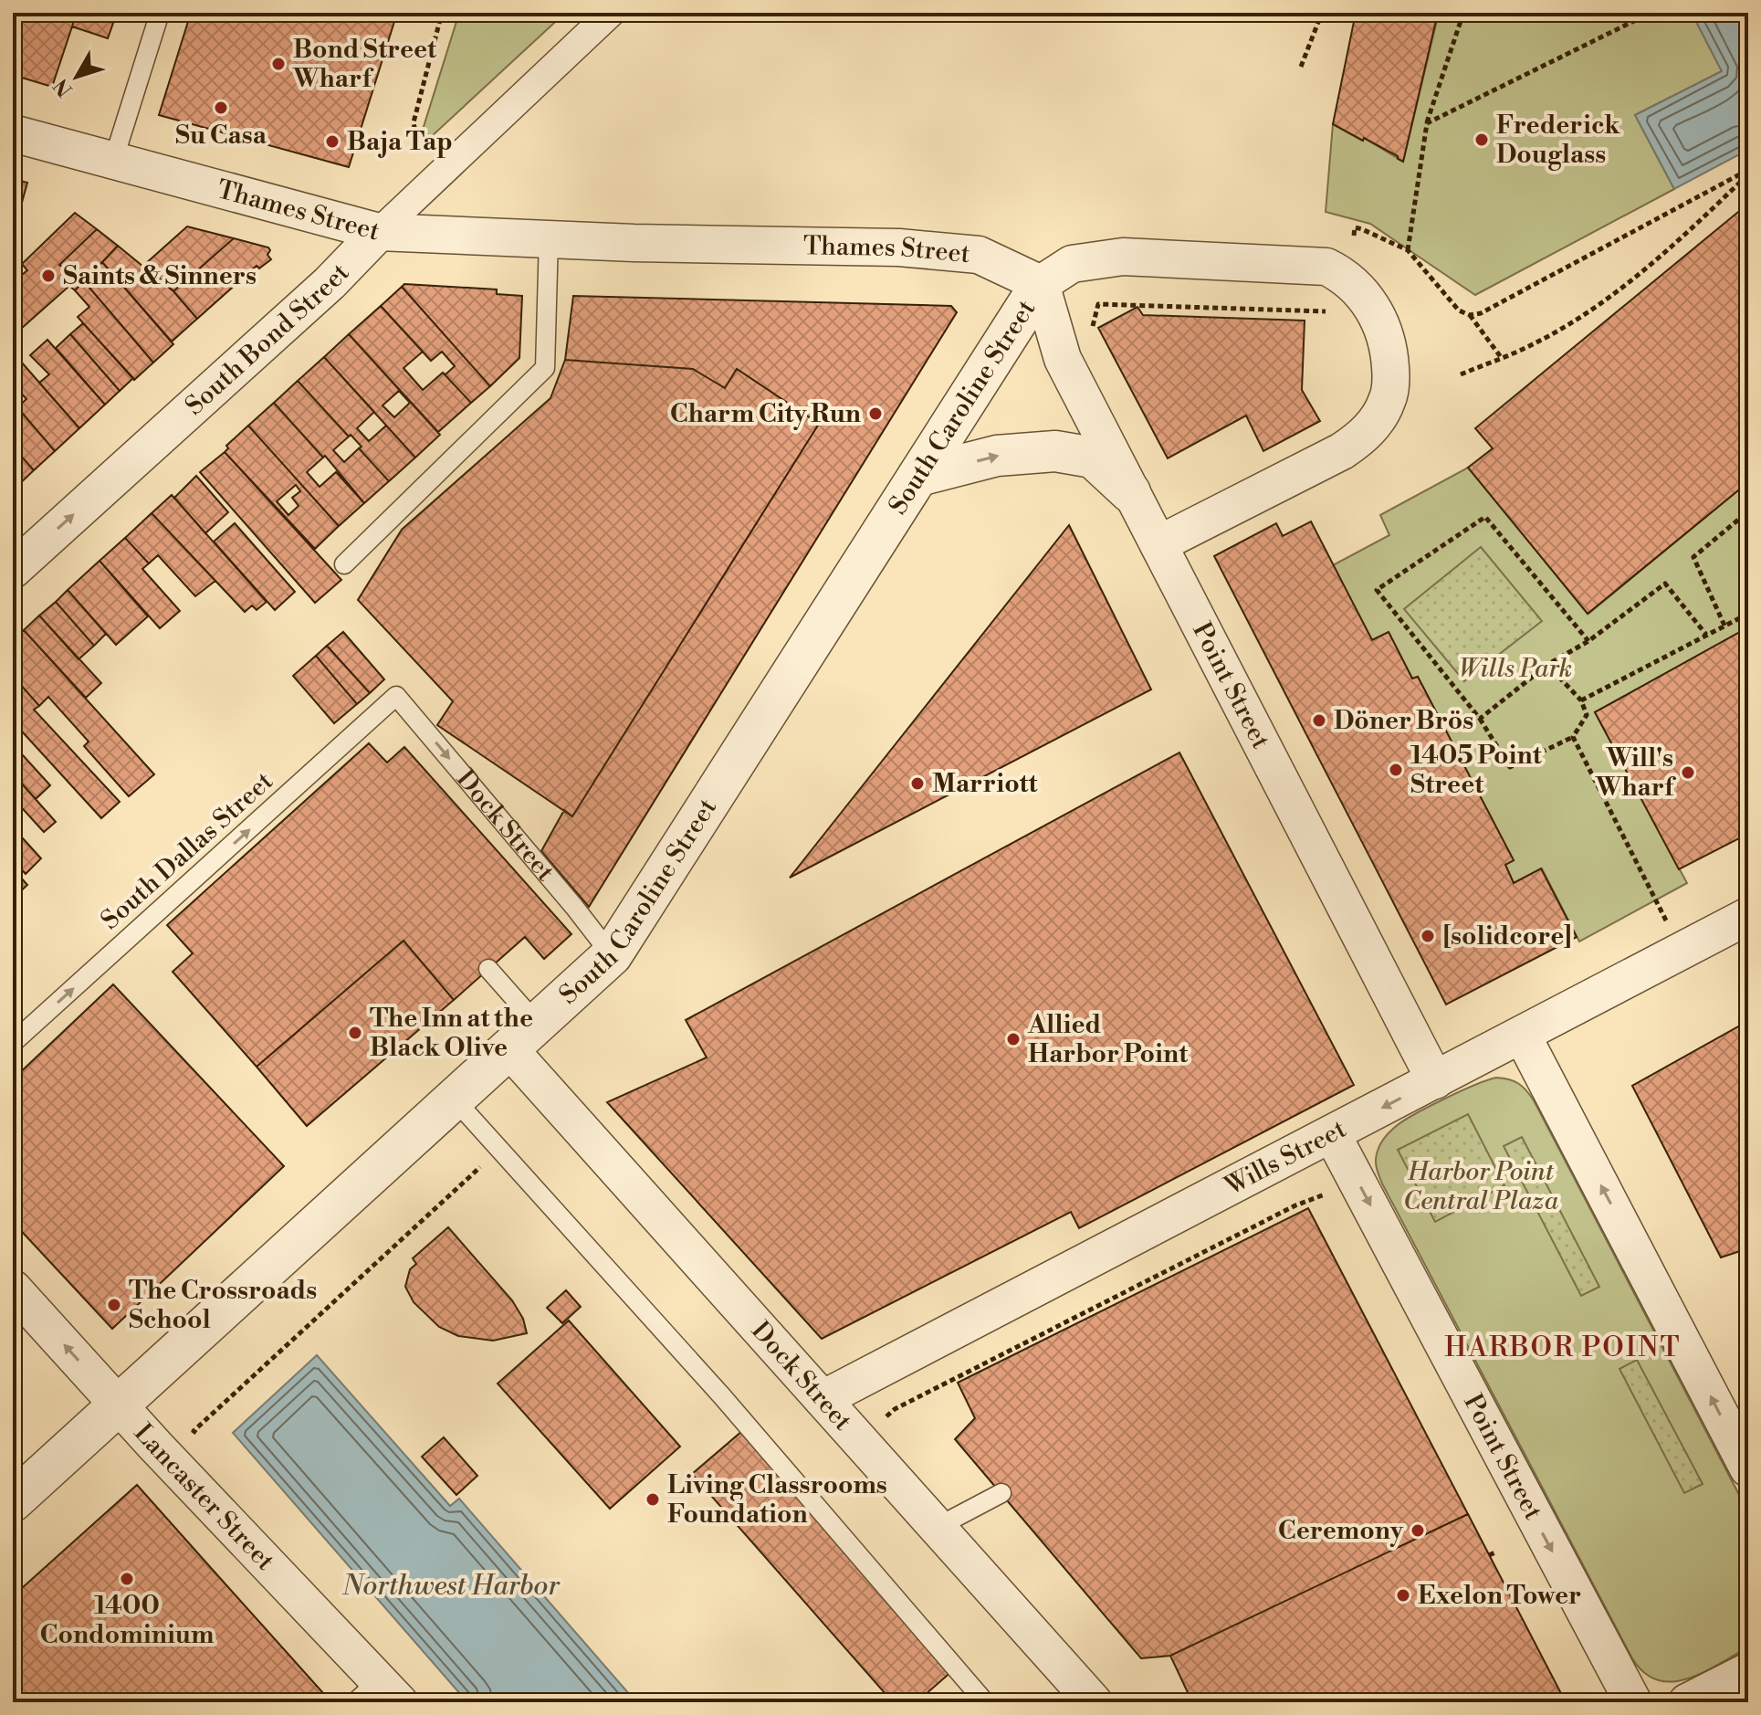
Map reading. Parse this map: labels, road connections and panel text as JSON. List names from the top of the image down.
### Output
{
  "streets": {
    "street": [
      "Thames Street",
      "South Bond Street",
      "South Caroline Street",
      "Point Street",
      "Dock Street",
      "Wills Street",
      "Lancaster Street"
    ],
    "lane": ["South Dallas Street"]
  },
  "crossings": [
    ["Thames Street", "South Bond Street"],
    ["Thames Street", "South Caroline Street"],
    ["Thames Street", "Point Street"],
    ["South Caroline Street", "Point Street"],
    ["South Caroline Street", "Dock Street"],
    ["South Caroline Street", "Lancaster Street"],
    ["Point Street", "Wills Street"],
    ["Dock Street", "South Dallas Street"],
    ["Dock Street", "Wills Street"]
  ],
  "one_way": ["South Bond Street", "South Dallas Street"],
  "districts": ["HARBOR POINT"],
  "water": ["Northwest Harbor"],
  "parks": ["Wills Park", "Harbor Point Central Plaza"],
  "places": [
    "Bond Street Wharf",
    "Su Casa",
    "Frederick Douglass",
    "Baja Tap",
    "Saints & Sinners",
    "Charm City Run",
    "Döner Brös",
    "1405 Point Street",
    "Will's Wharf",
    "Marriott",
    "[solidcore]",
    "The Inn at the Black Olive",
    "Allied Harbor Point",
    "The Crossroads School",
    "Living Classrooms Foundation",
    "Ceremony",
    "1400 Condominium",
    "Exelon Tower"
  ],
  "north": "bottom left"
}
